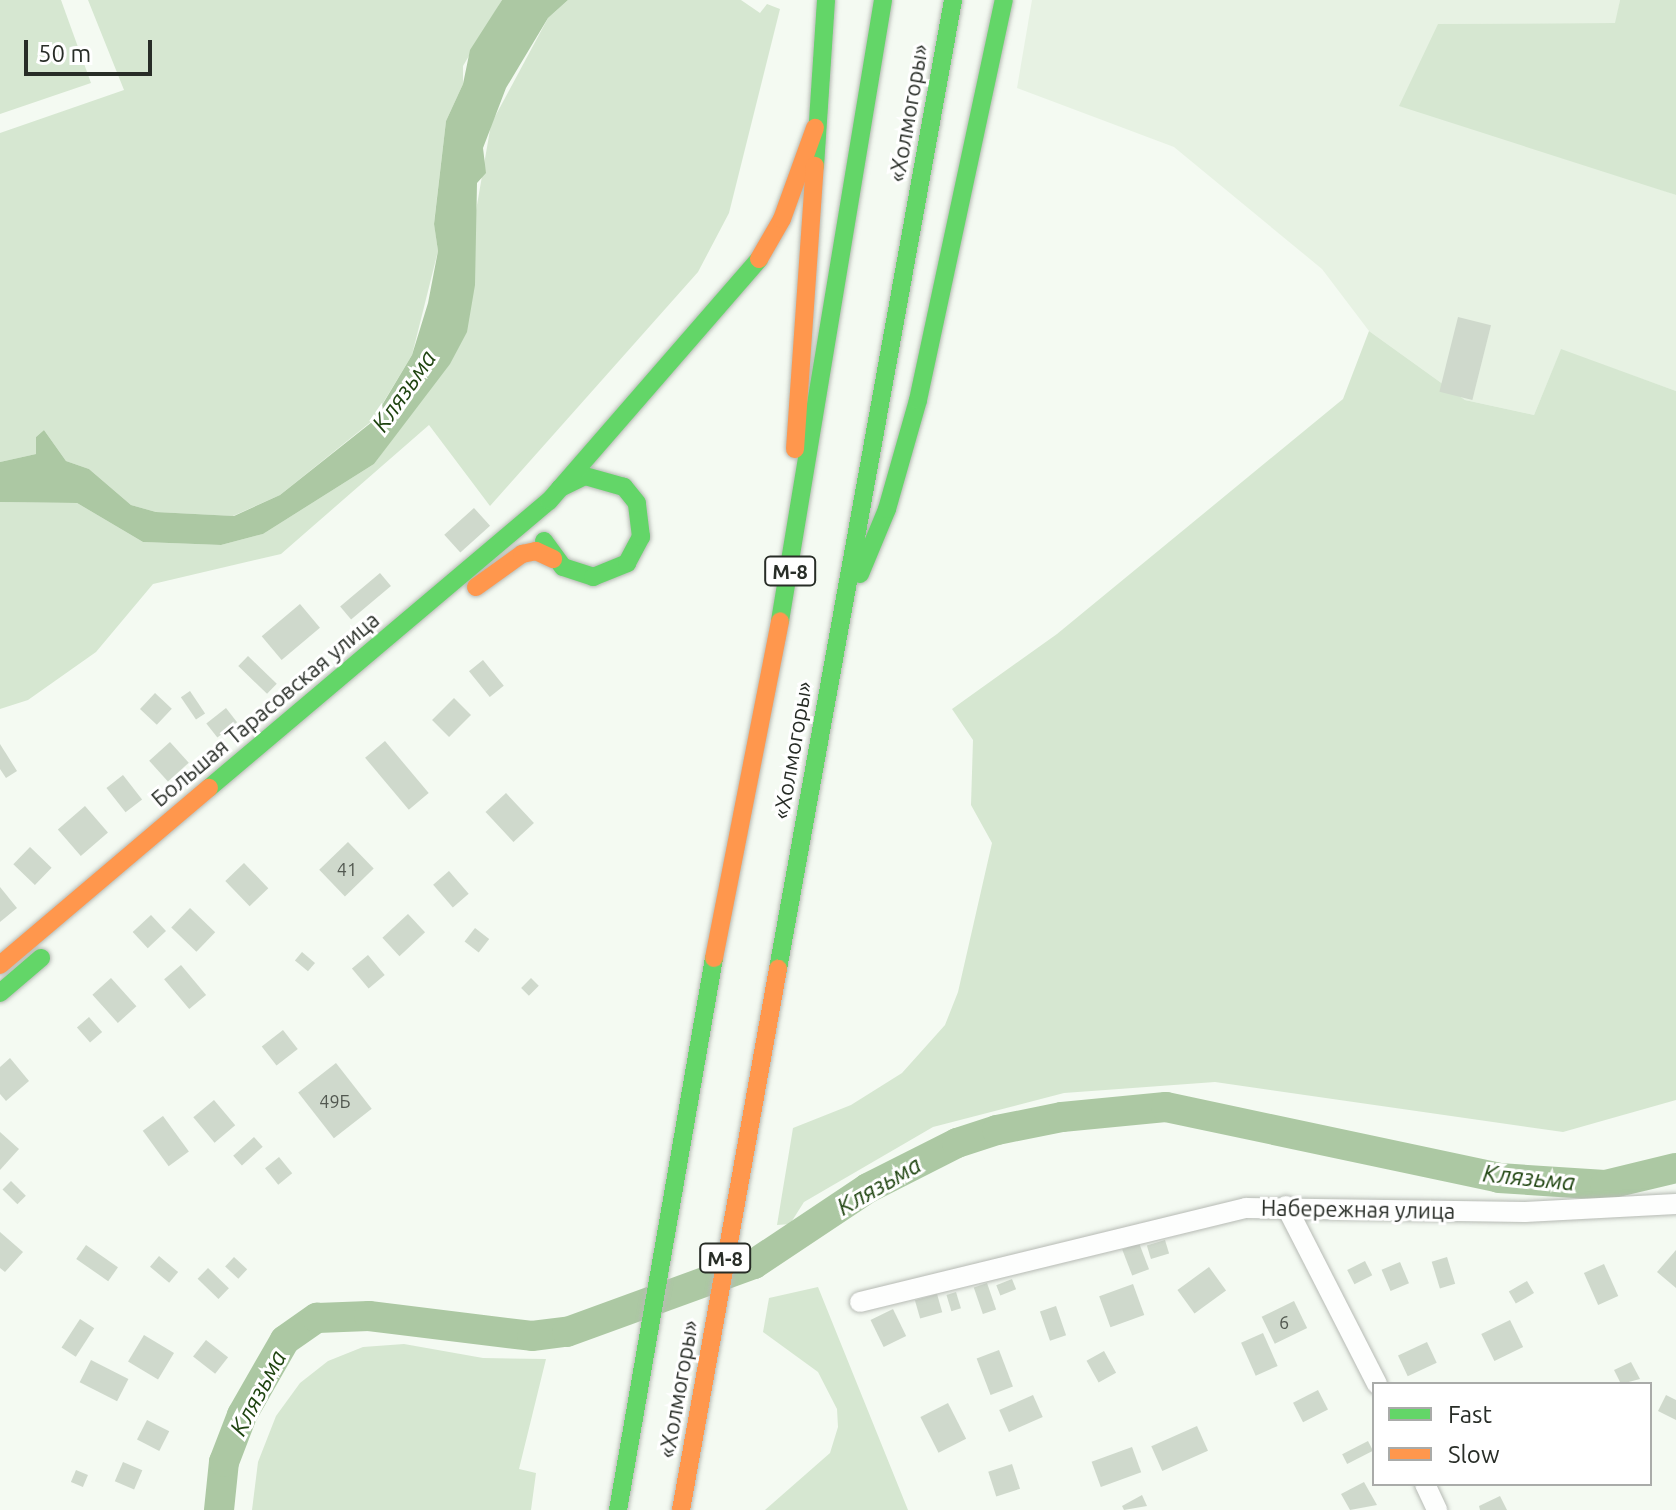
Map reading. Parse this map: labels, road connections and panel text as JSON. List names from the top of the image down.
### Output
{
  "streets": {
    "main road": ["«Холмогоры»", "М-8", "Большая Тарасовская улица"],
    "street": ["Набережная улица"]
  },
  "water": ["Клязьма"],
  "house_numbers": ["41", "49Б", "6"],
  "legend": ["Fast", "Slow"],
  "scale_bar": "50 m"
}
